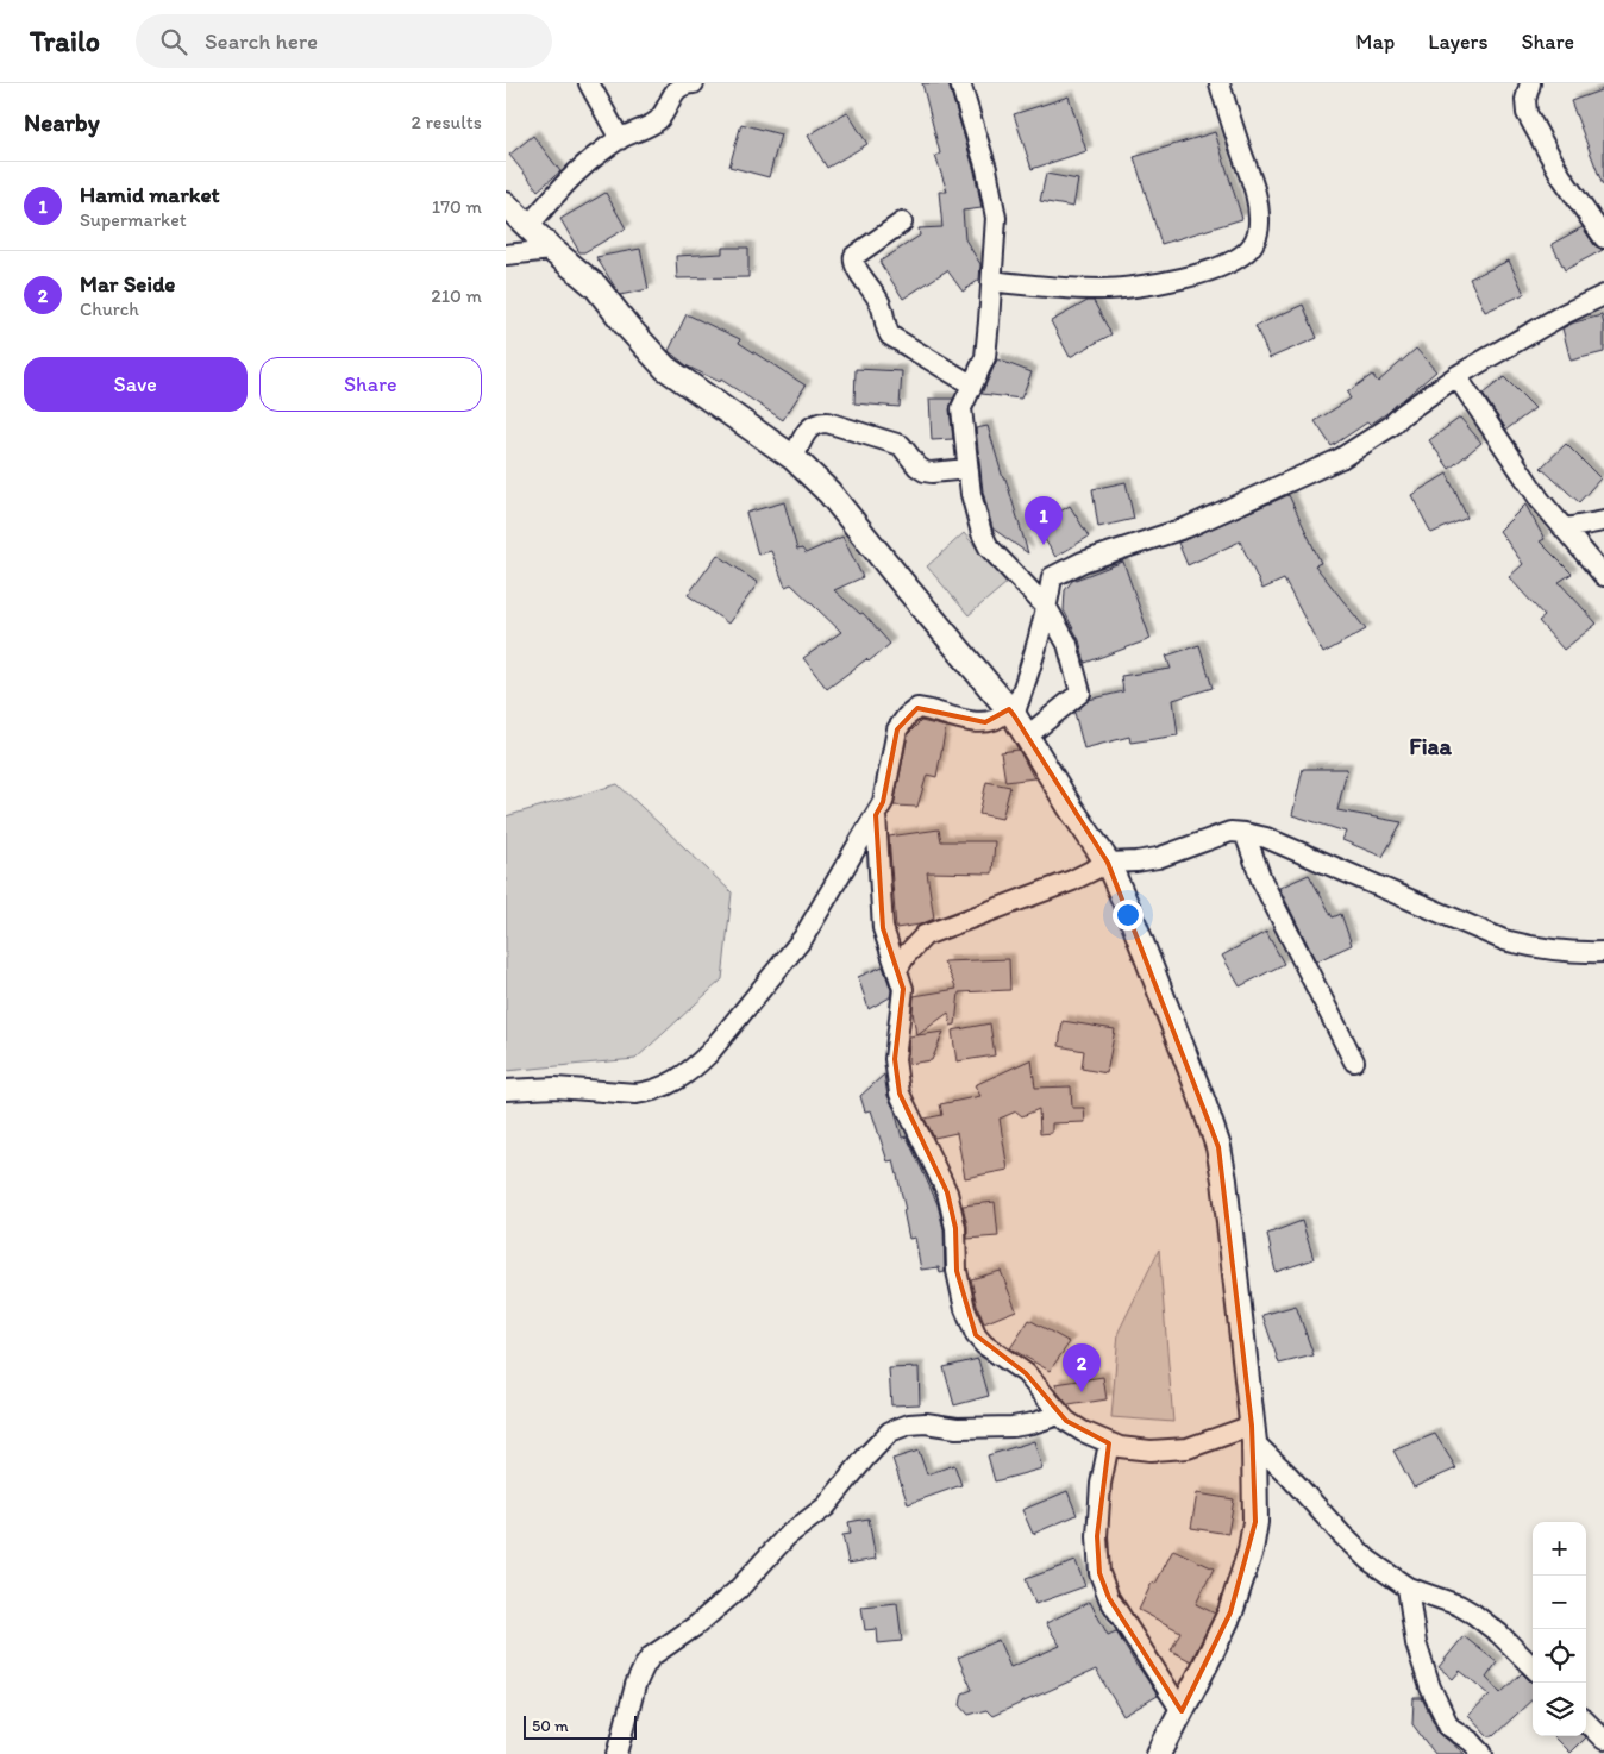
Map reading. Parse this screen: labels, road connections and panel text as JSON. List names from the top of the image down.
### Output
{
  "districts": ["Fiaa"],
  "scale_bar": "50 m",
  "page": {
    "header": "Trailo",
    "search": "Search here",
    "nav": ["Map", "Layers", "Share"],
    "heading": ["Nearby", "2 results"],
    "list": [
      {
        "mark": "1",
        "name": "Hamid market",
        "note": "Supermarket",
        "value": "170 m"
      },
      {
        "mark": "2",
        "name": "Mar Seide",
        "note": "Church",
        "value": "210 m"
      }
    ],
    "buttons": ["Save", "Share"],
    "pins": ["1", "2"],
    "map_buttons": ["+", "−"],
    "scale": "50 m"
  }
}
